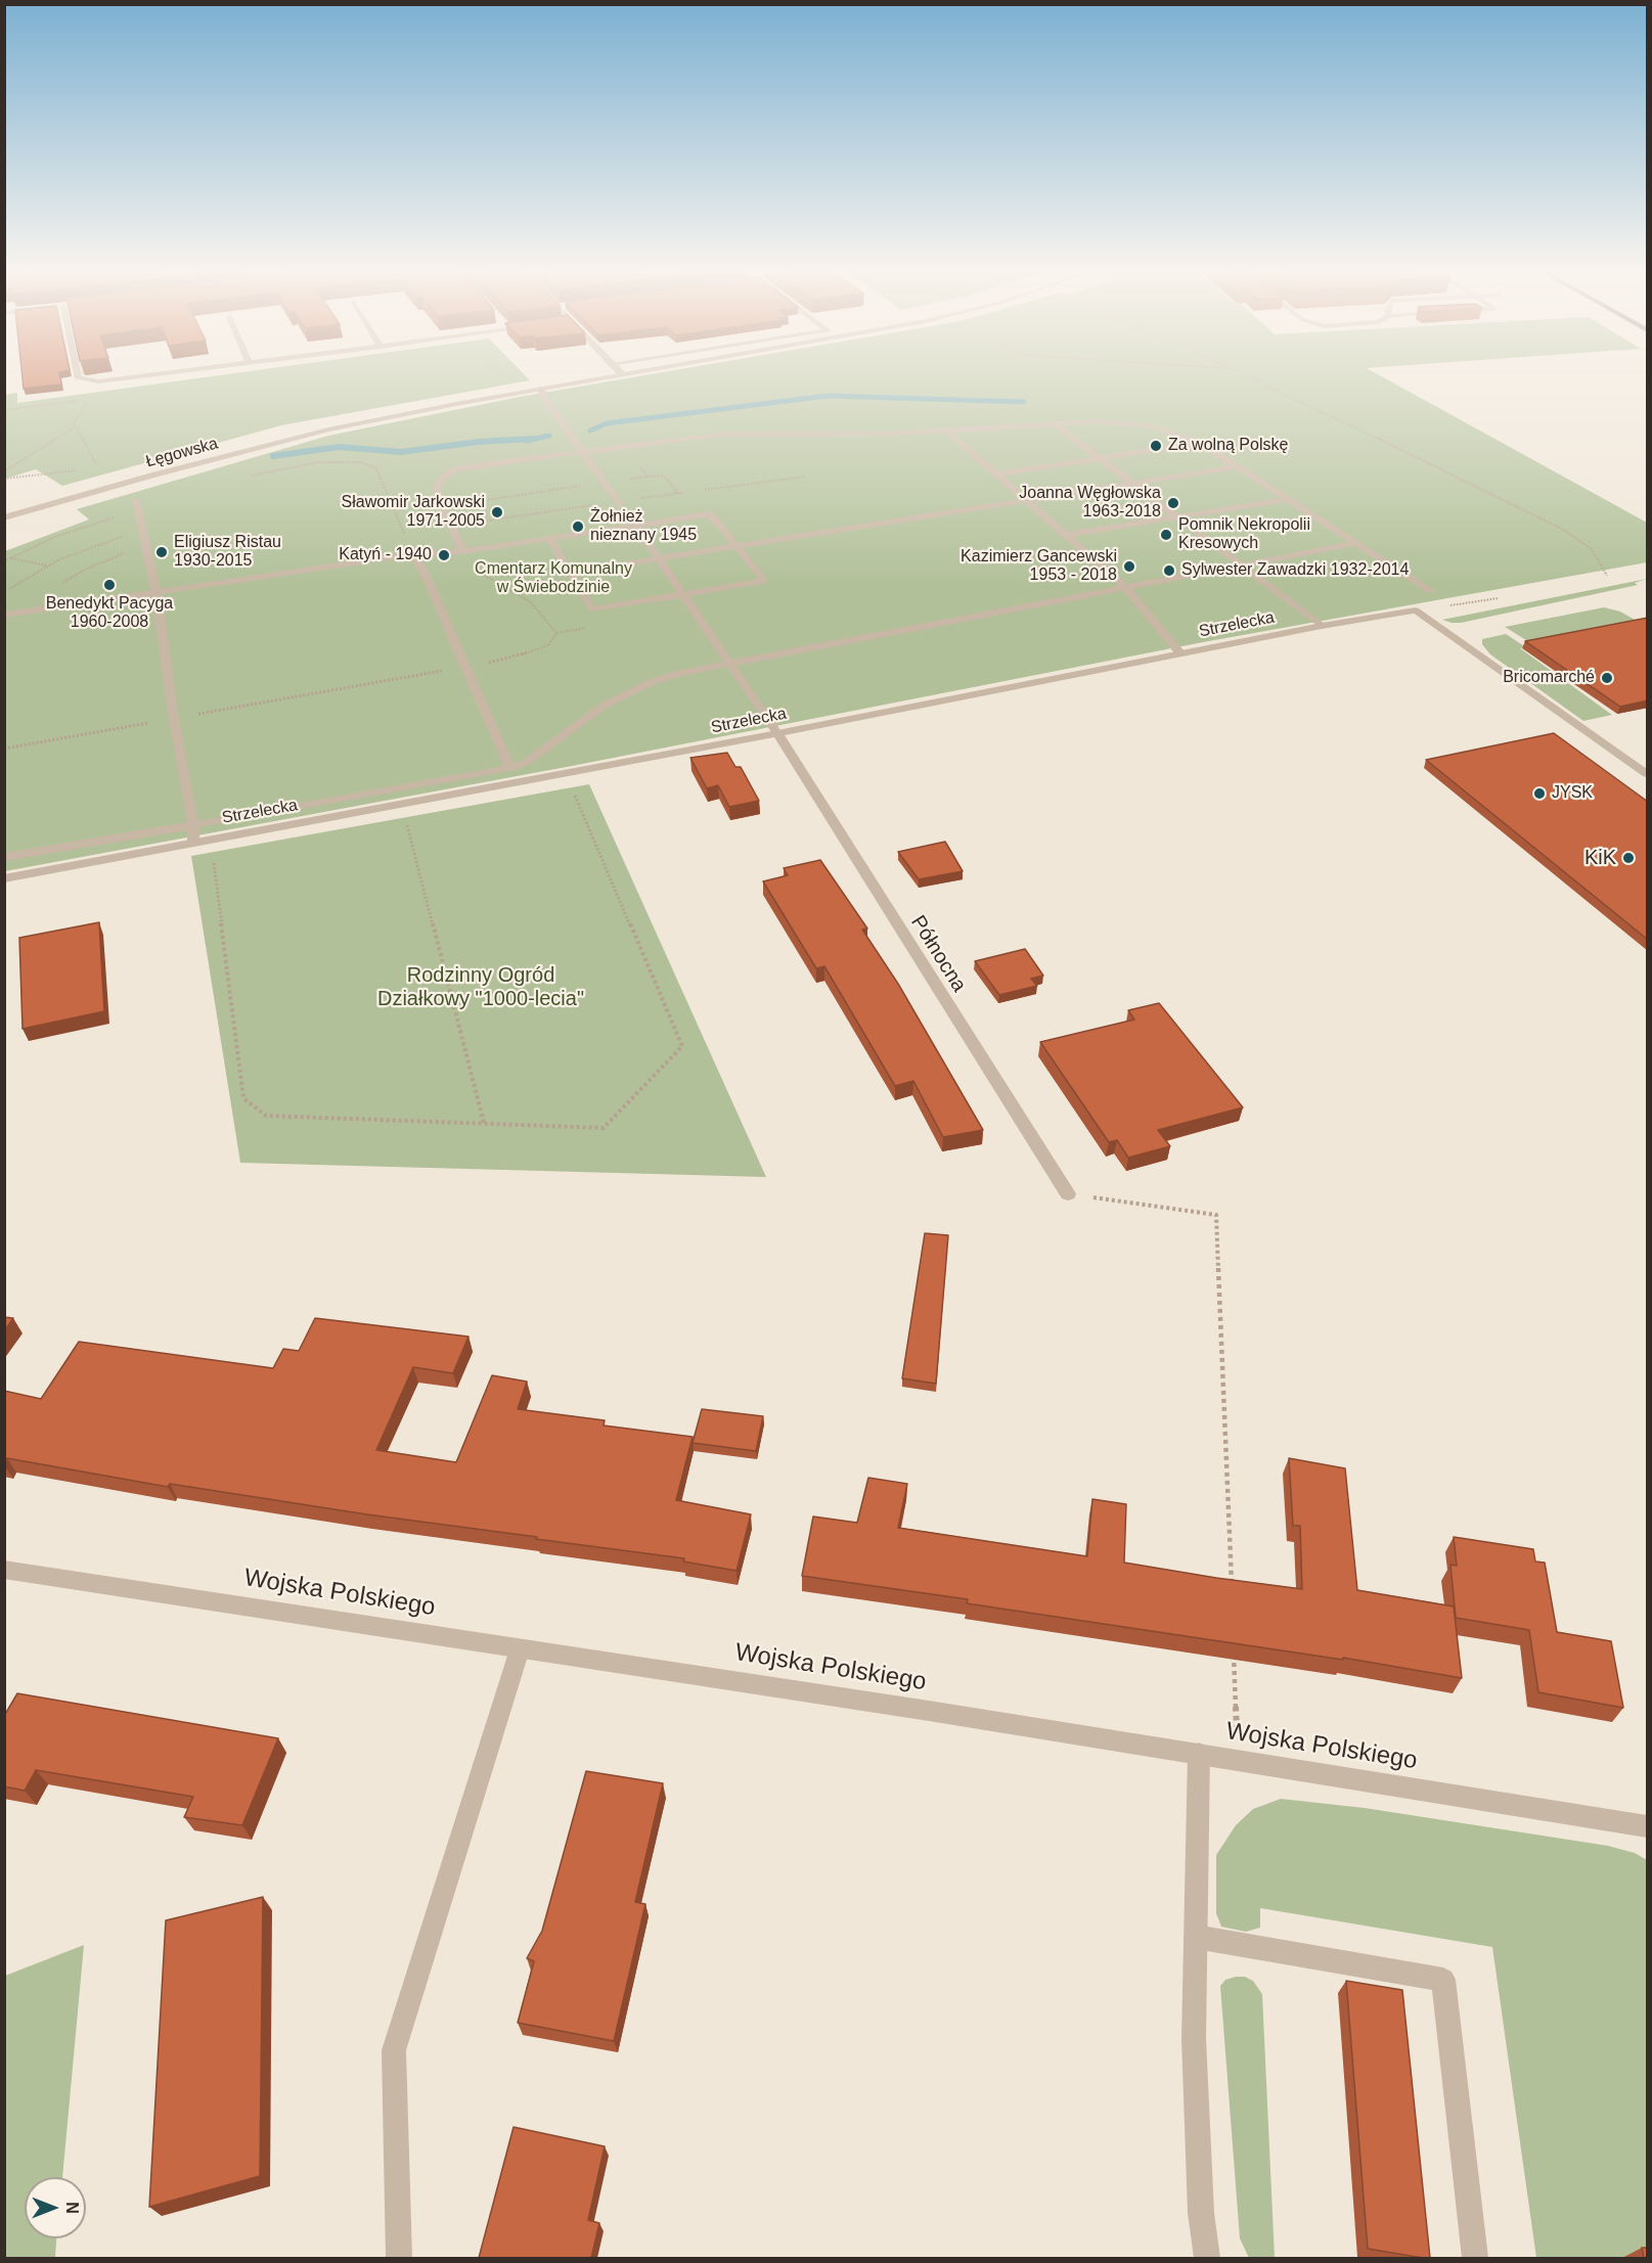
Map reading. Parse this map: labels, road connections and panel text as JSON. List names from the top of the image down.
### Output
{
  "streets": {
    "street": [
      "Łęgowska",
      "Strzelecka",
      "Północna",
      "Wojska Polskiego"
    ]
  },
  "crossings": [
    ["Łęgowska", "Północna"],
    ["Strzelecka", "Północna"]
  ],
  "parks": ["Cmentarz Komunalny w Świebodzinie", "Rodzinny Ogród Działkowy \"1000-lecia\""],
  "places": [
    "Za wolną Polskę",
    "Joanna Węgłowska 1963-2018",
    "Sławomir Jarkowski 1971-2005",
    "Żołnież nieznany 1945",
    "Pomnik Nekropolii Kresowych",
    "Eligiusz Ristau 1930-2015",
    "Katyń - 1940",
    "Kazimierz Gancewski 1953 - 2018",
    "Sylwester Zawadzki 1932-2014",
    "Benedykt Pacyga 1960-2008",
    "Bricomarché",
    "JYSK",
    "KiK"
  ],
  "north": "right"
}
